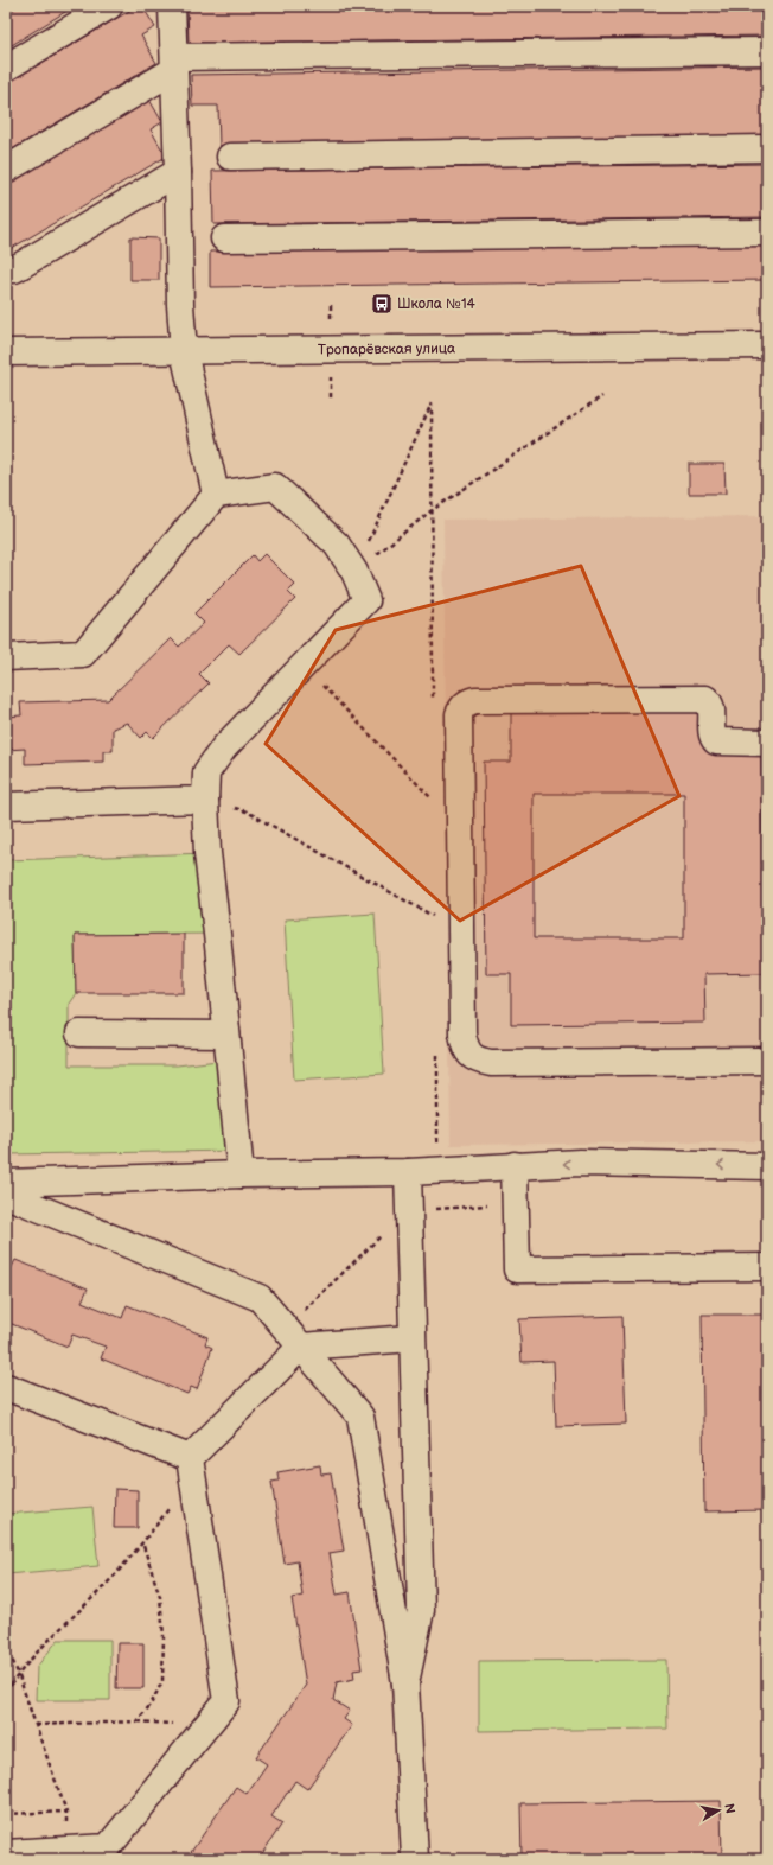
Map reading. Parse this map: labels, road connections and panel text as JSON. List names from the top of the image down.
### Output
{
  "streets": {
    "street": ["Тропарёвская улица"]
  },
  "places": {
    "bus stop": ["Школа №14"]
  },
  "north": "right"
}
